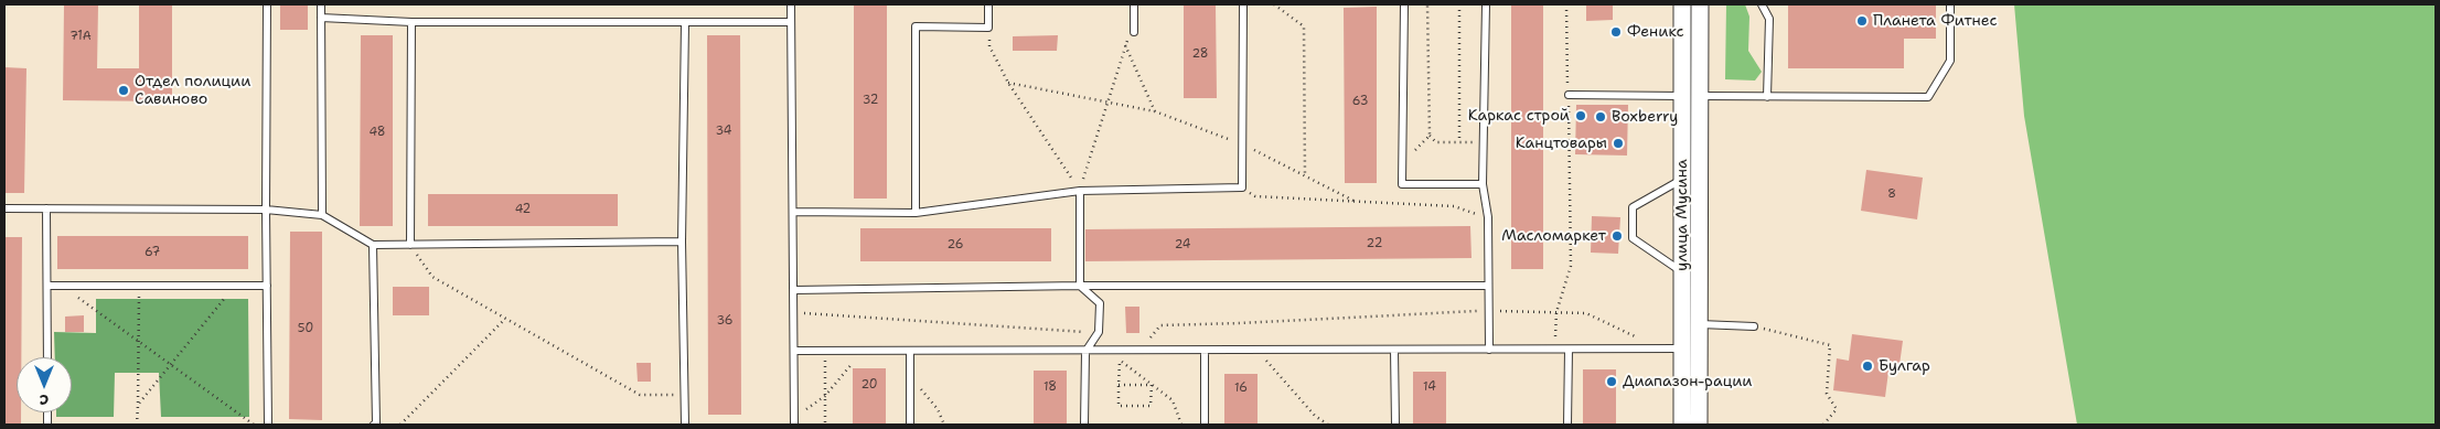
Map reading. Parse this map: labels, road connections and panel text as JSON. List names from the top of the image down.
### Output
{
  "streets": {
    "street": ["улица Мусина"]
  },
  "places": [
    "Планета Фитнес",
    "Феникс",
    "Отдел полиции Савиново",
    "Каркас строй",
    "Boxberry",
    "Канцтовары",
    "Масломаркет",
    "Булгар",
    "Диапазон-рации"
  ],
  "house_numbers": [
    "71А",
    "28",
    "32",
    "63",
    "34",
    "48",
    "8",
    "42",
    "22",
    "26",
    "24",
    "67",
    "36",
    "50",
    "20",
    "18",
    "14",
    "16"
  ],
  "north": "bottom"
}
